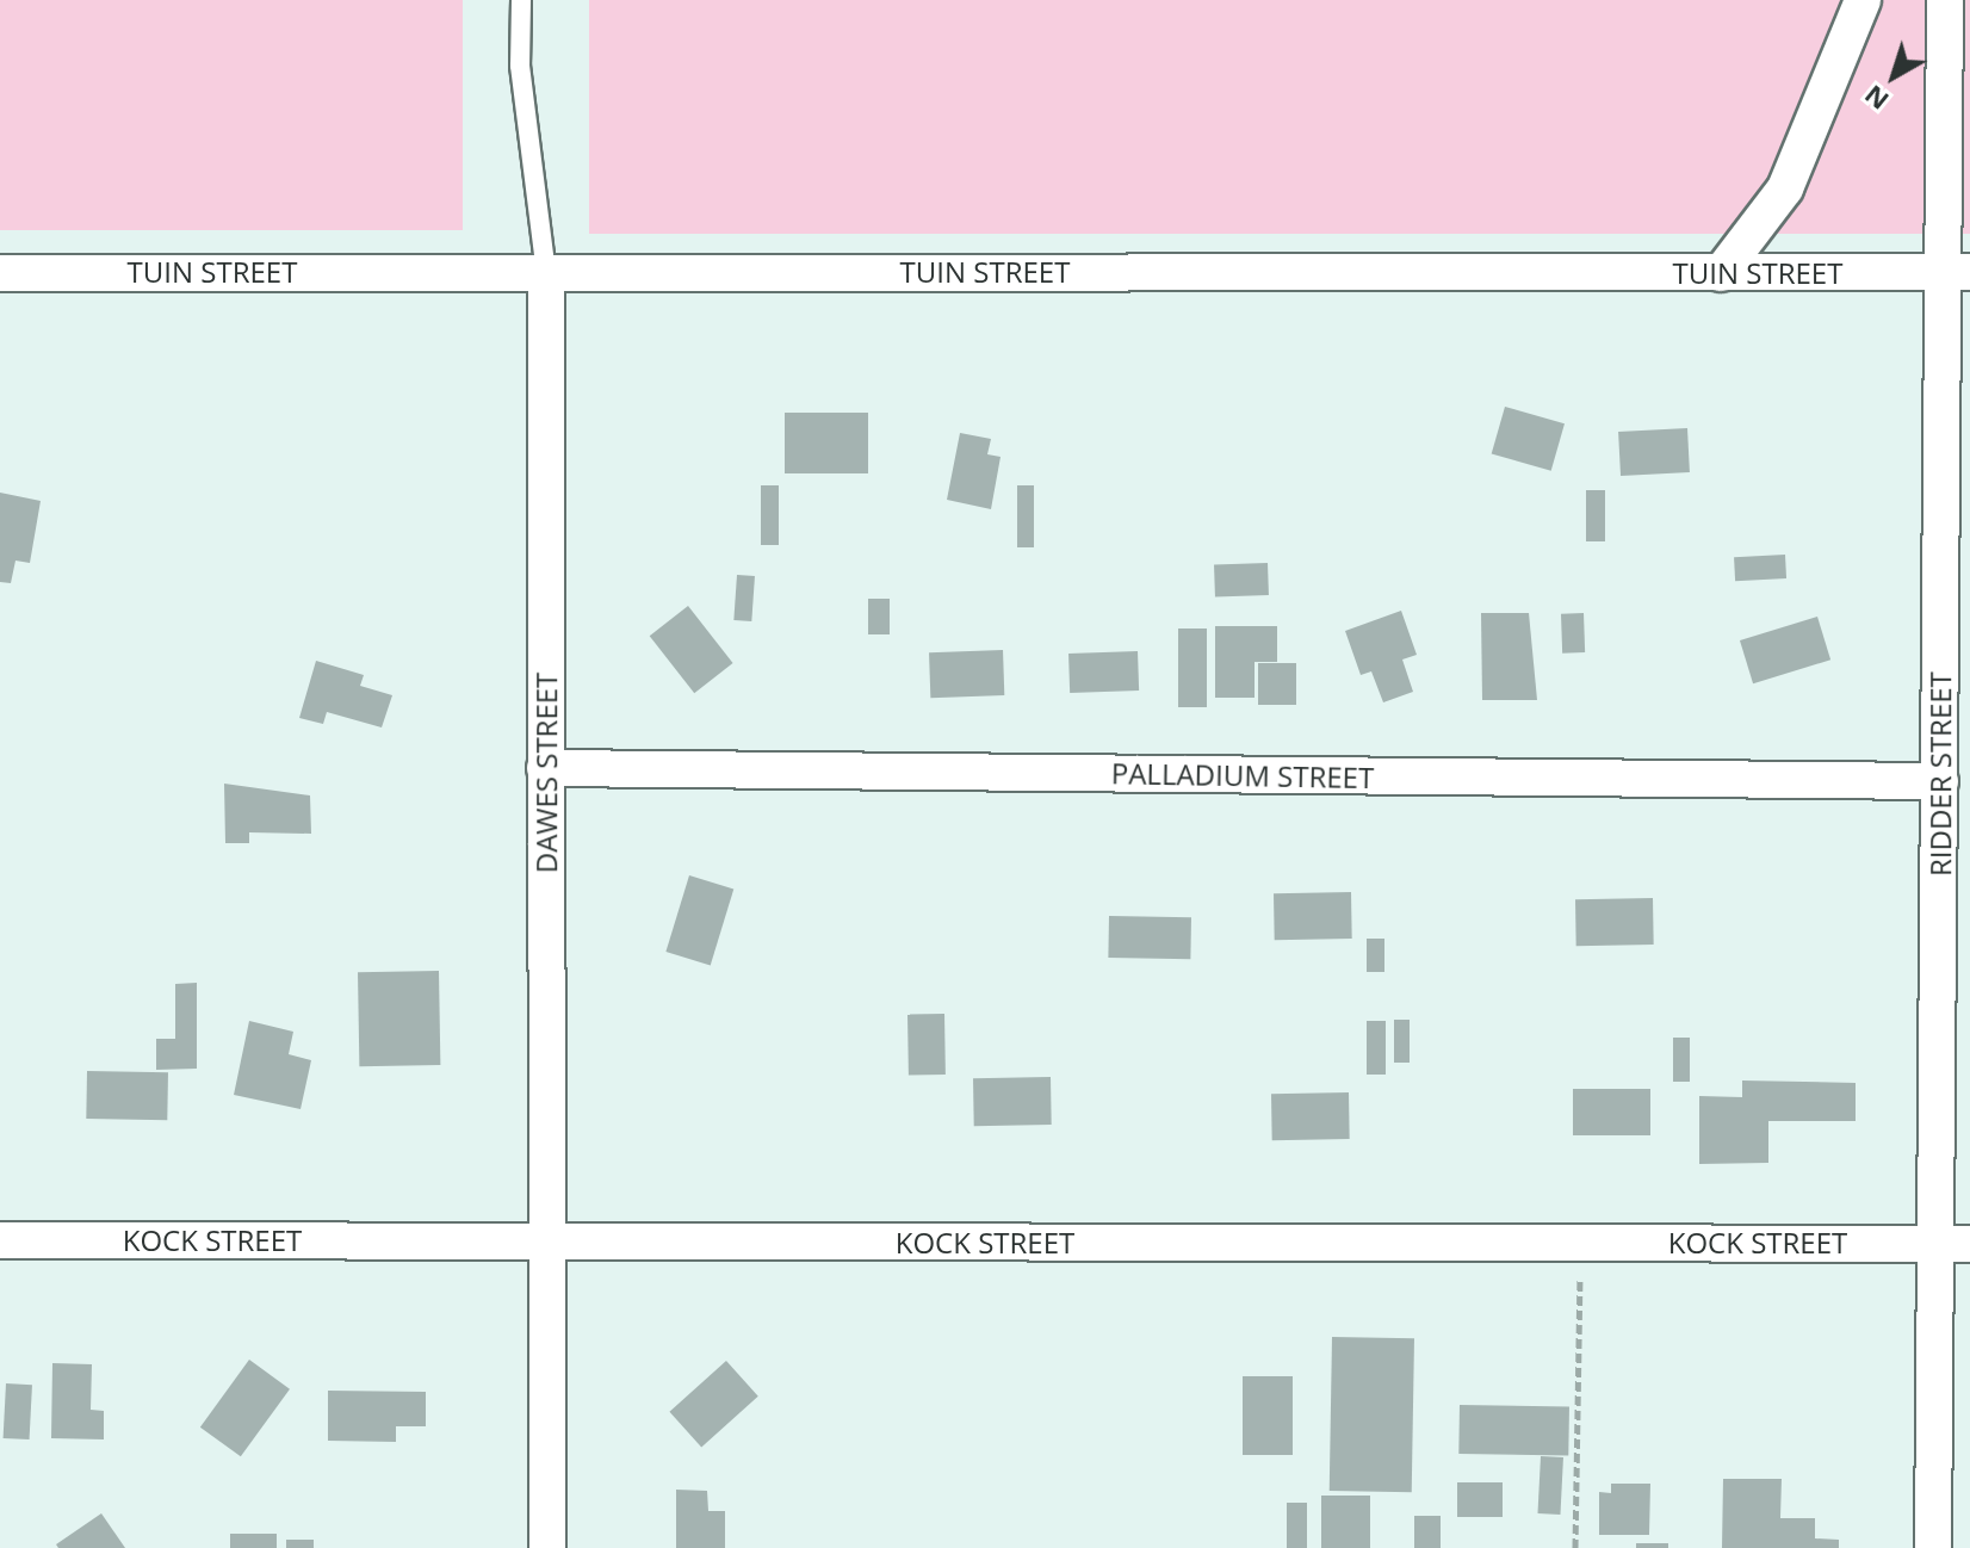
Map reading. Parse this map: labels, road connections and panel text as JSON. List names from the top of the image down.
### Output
{
  "streets": {
    "street": [
      "TUIN STREET",
      "DAWES STREET",
      "RIDDER STREET",
      "PALLADIUM STREET",
      "KOCK STREET"
    ]
  },
  "crossings": [
    ["TUIN STREET", "DAWES STREET"],
    ["TUIN STREET", "RIDDER STREET"],
    ["DAWES STREET", "PALLADIUM STREET"],
    ["DAWES STREET", "KOCK STREET"],
    ["RIDDER STREET", "PALLADIUM STREET"],
    ["RIDDER STREET", "KOCK STREET"]
  ],
  "north": "bottom left"
}
